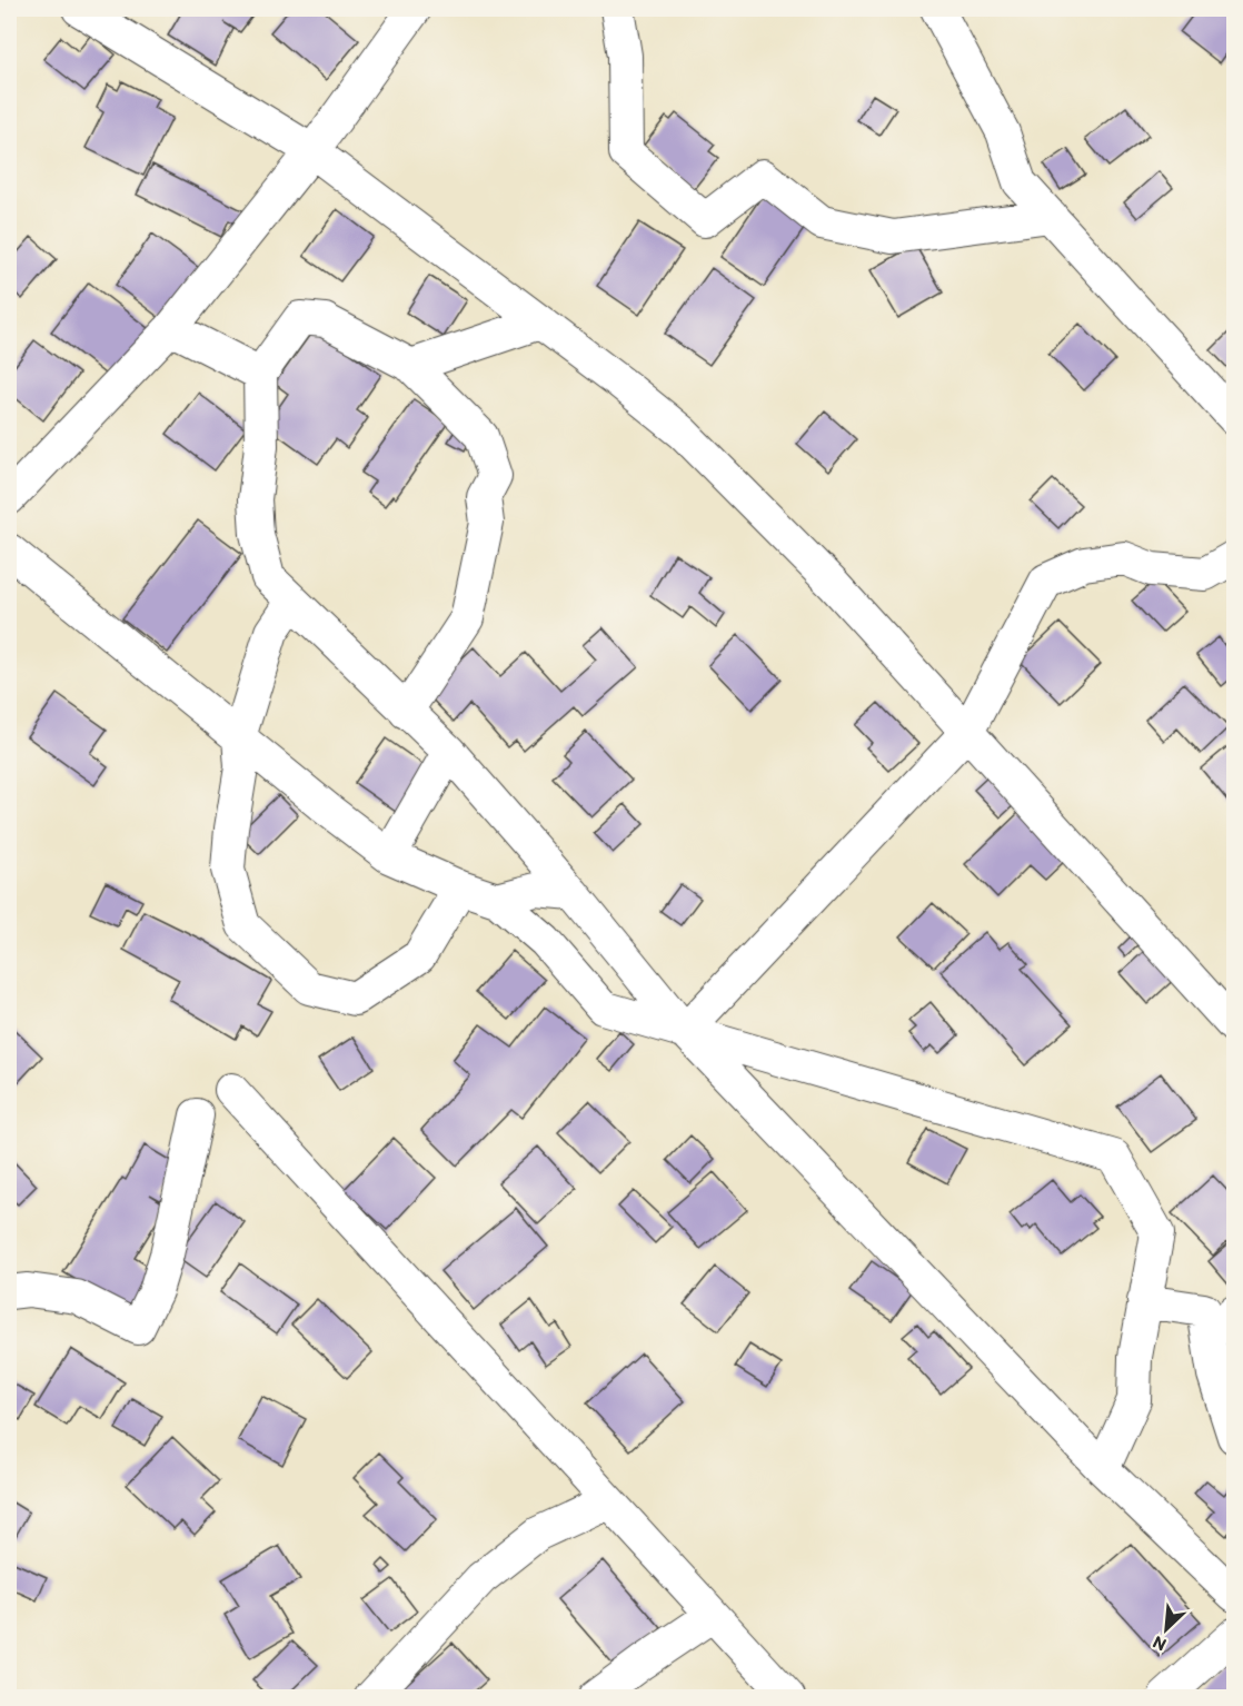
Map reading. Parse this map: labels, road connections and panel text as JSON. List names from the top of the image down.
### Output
{
  "north": "bottom left"
}
